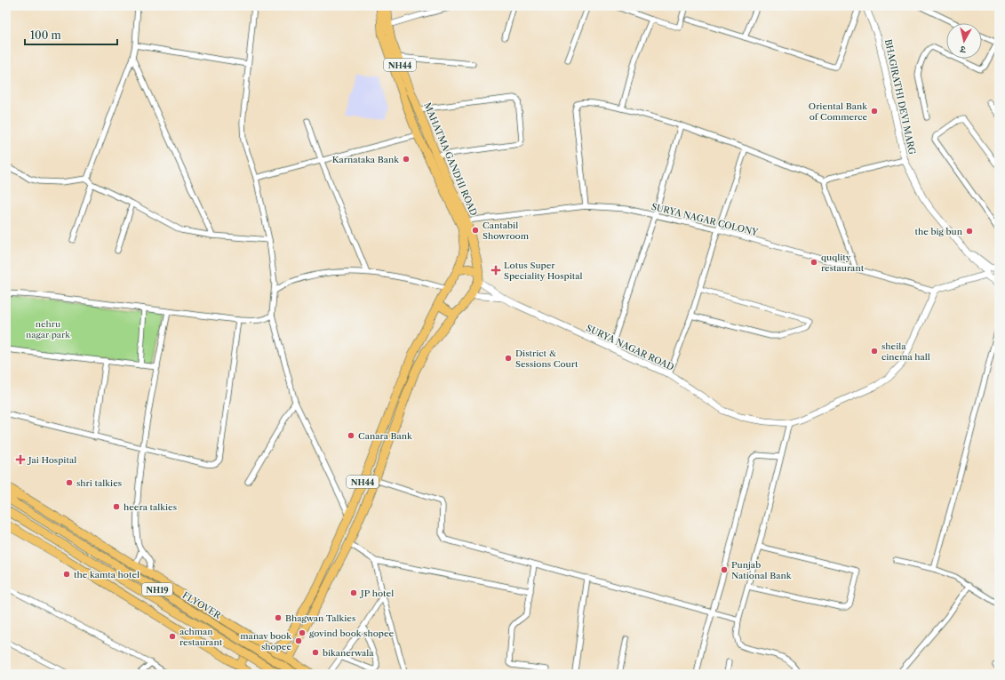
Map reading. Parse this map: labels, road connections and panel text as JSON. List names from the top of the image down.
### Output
{
  "streets": {
    "main road": [
      "NH44",
      "MAHATMA GANDHI ROAD",
      "NH19",
      "FLYOVER"
    ],
    "street": ["BHAGIRATHI DEVI MARG", "SURYA NAGAR COLONY", "SURYA NAGAR ROAD"]
  },
  "crossings": [
    ["NH44", "MAHATMA GANDHI ROAD"],
    ["NH44", "SURYA NAGAR ROAD"],
    ["MAHATMA GANDHI ROAD", "SURYA NAGAR COLONY"],
    ["MAHATMA GANDHI ROAD", "SURYA NAGAR ROAD"],
    ["SURYA NAGAR COLONY", "SURYA NAGAR ROAD"]
  ],
  "parks": ["nehru nagar park"],
  "places": {
    "other": [
      "Oriental Bank of Commerce",
      "Karnataka Bank",
      "Cantabil Showroom",
      "the big bun",
      "quqlity restaurant",
      "sheila cinema hall",
      "District & Sessions Court",
      "Canara Bank",
      "shri talkies",
      "heera talkies",
      "Punjab National Bank",
      "the kamta hotel",
      "JP hotel",
      "Bhagwan Talkies",
      "govind book shopee",
      "achman restaurant",
      "manav book shopee",
      "bikanerwala"
    ],
    "health": ["Lotus Super Speciality Hospital", "Jai Hospital"]
  },
  "scale_bar": "100 m",
  "north": "bottom"
}
